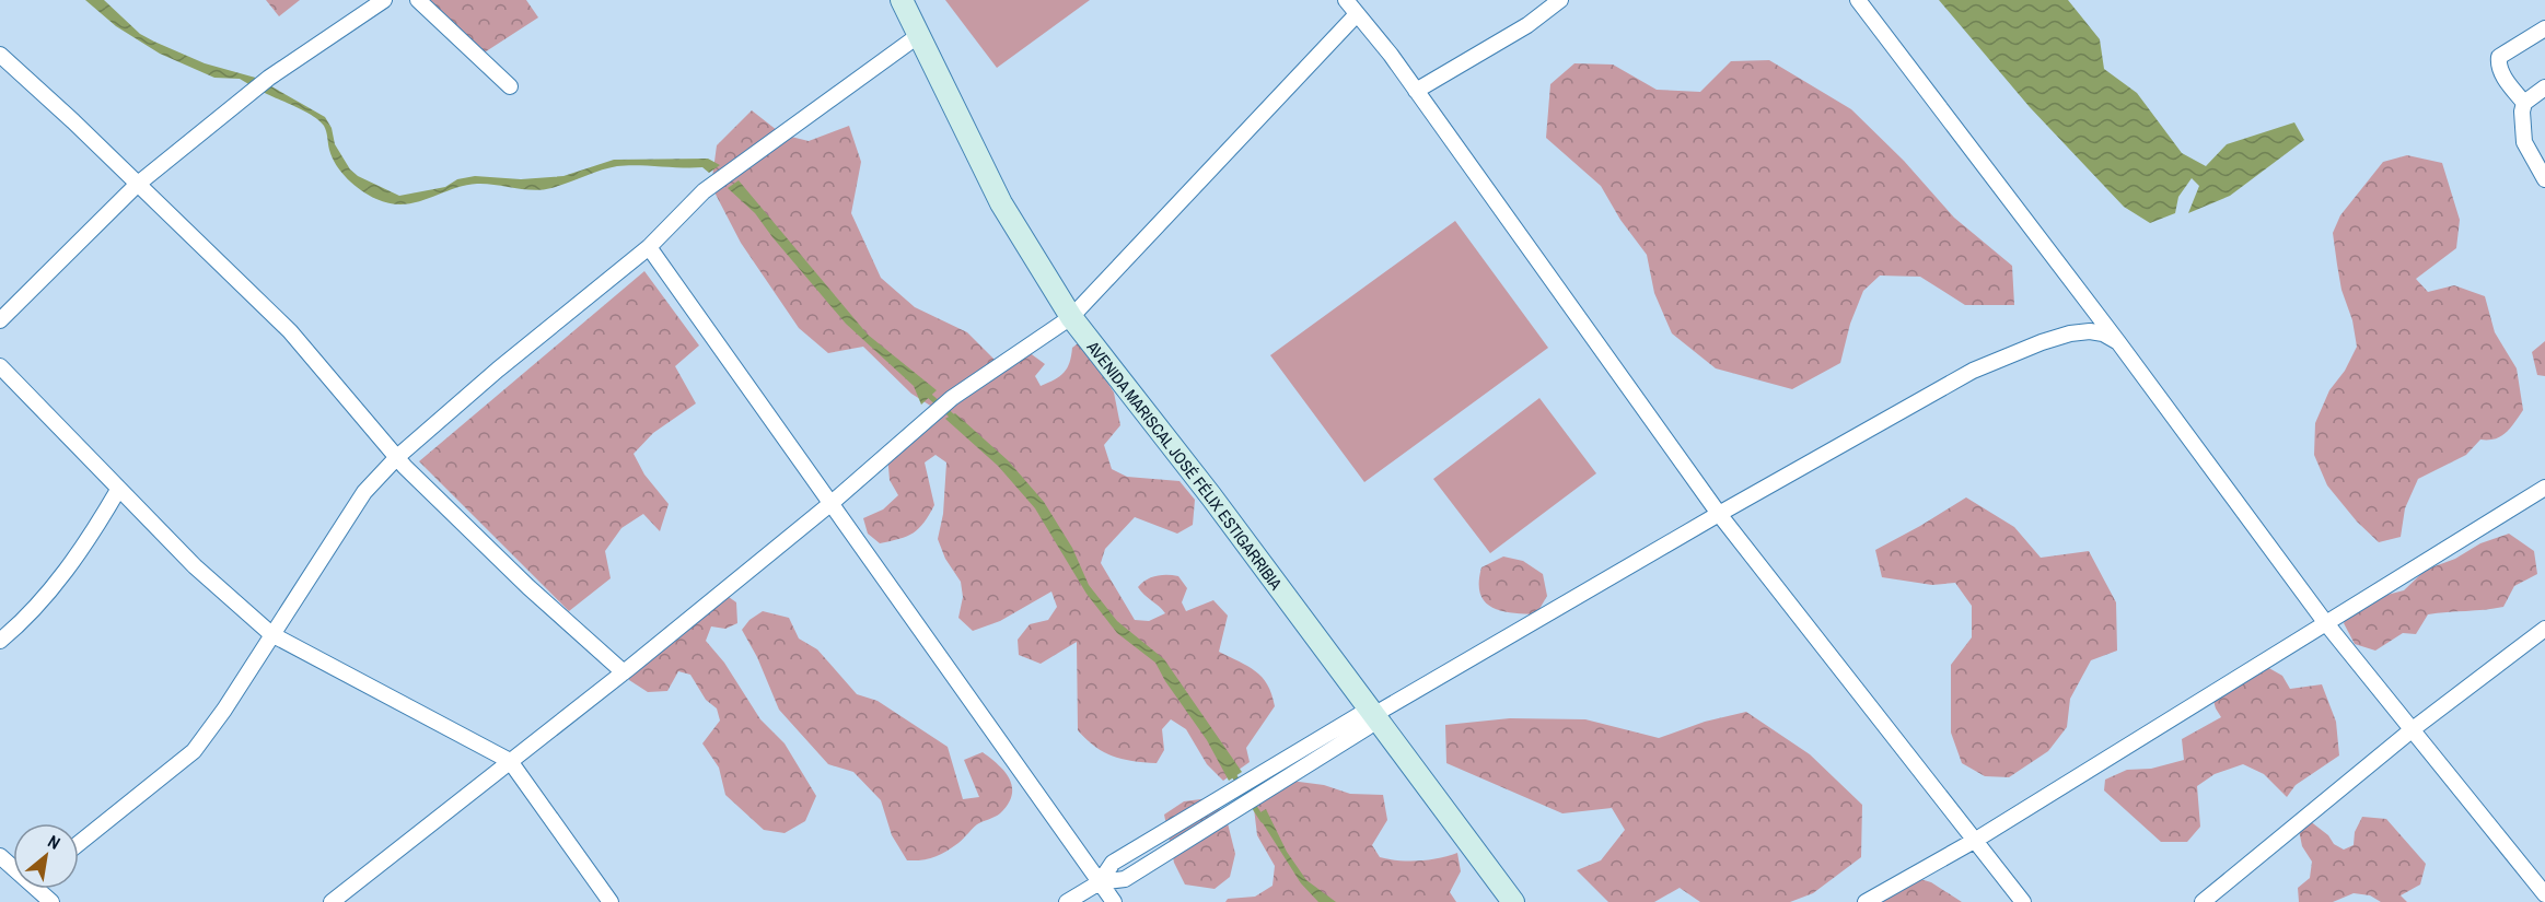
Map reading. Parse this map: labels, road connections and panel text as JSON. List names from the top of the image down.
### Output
{
  "streets": {
    "main road": ["AVENIDA MARISCAL JOSÉ FÉLIX ESTIGARRIBIA"]
  },
  "north": "top right"
}
